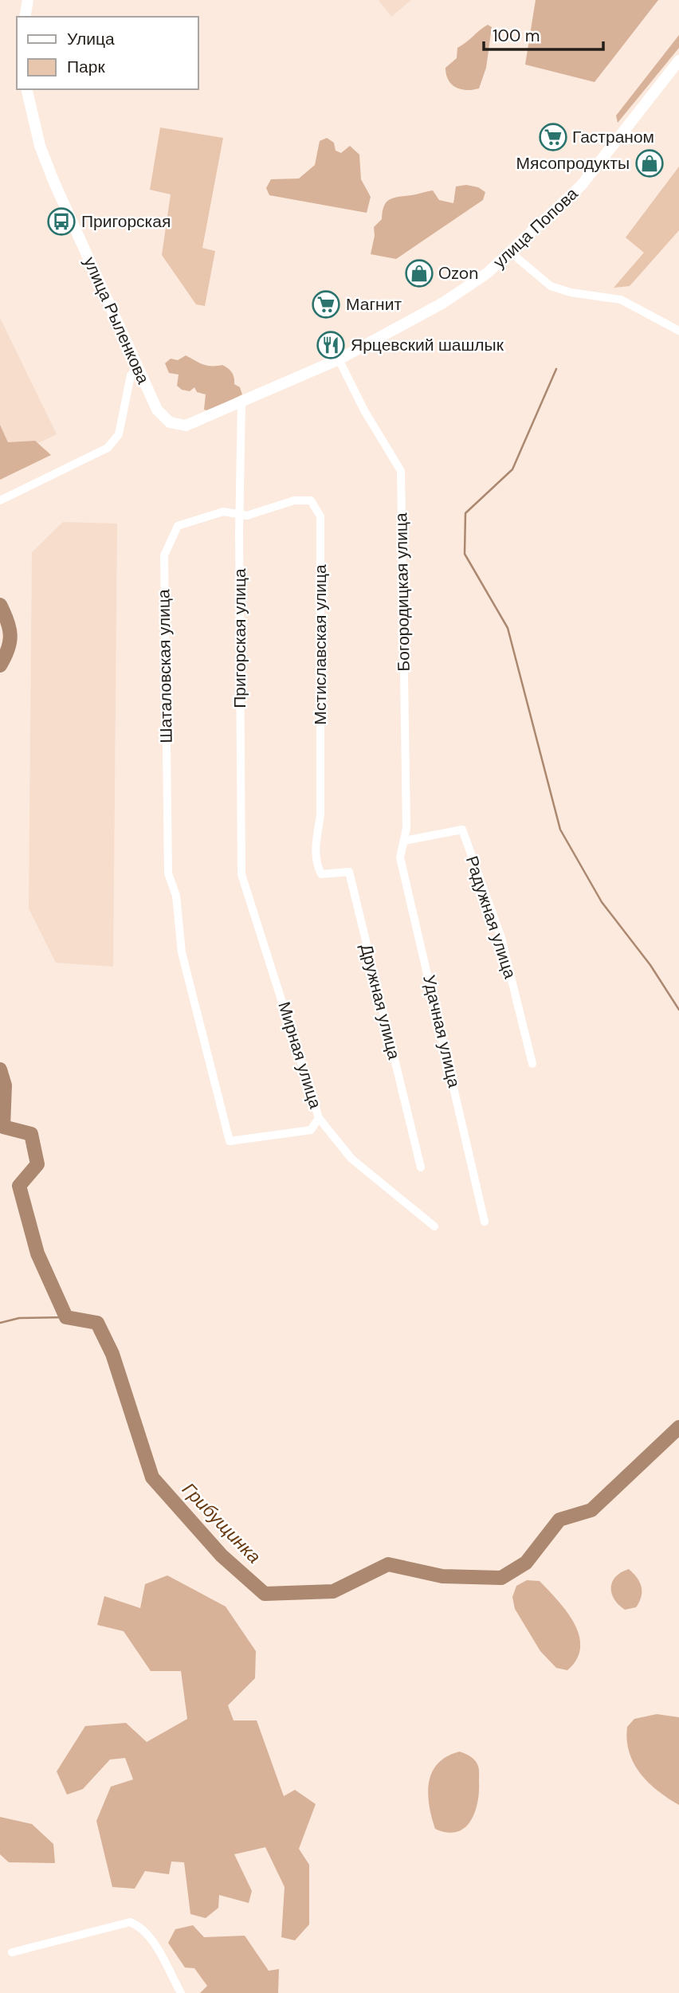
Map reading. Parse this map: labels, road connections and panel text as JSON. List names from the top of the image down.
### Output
{
  "streets": {
    "street": [
      "улица Попова",
      "улица Рыленкова",
      "Богородицкая улица",
      "Пригорская улица",
      "Мстиславская улица",
      "Шаталовская улица",
      "Радужная улица",
      "Дружная улица",
      "Удачная улица",
      "Мирная улица"
    ]
  },
  "crossings": [
    ["улица Попова", "улица Рыленкова"],
    ["улица Попова", "Богородицкая улица"],
    ["улица Попова", "Пригорская улица"],
    ["Богородицкая улица", "Радужная улица"],
    ["Богородицкая улица", "Удачная улица"],
    ["Пригорская улица", "Мстиславская улица"],
    ["Пригорская улица", "Шаталовская улица"],
    ["Пригорская улица", "Мирная улица"],
    ["Мстиславская улица", "Шаталовская улица"],
    ["Мстиславская улица", "Дружная улица"],
    ["Шаталовская улица", "Мирная улица"],
    ["Радужная улица", "Удачная улица"]
  ],
  "water": ["Грибущинка"],
  "places": {
    "supermarket": ["Гастраном", "Магнит"],
    "shop": ["Мясопродукты", "Ozon"],
    "bus stop": ["Пригорская"],
    "restaurant": ["Ярцевский шашлык"]
  },
  "legend": ["Улица", "Парк"],
  "scale_bar": "100 m"
}
